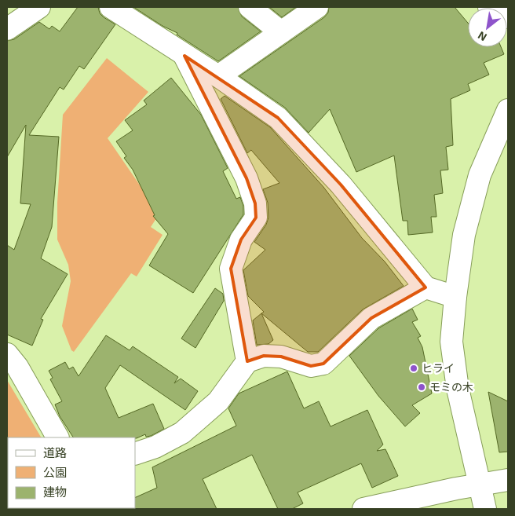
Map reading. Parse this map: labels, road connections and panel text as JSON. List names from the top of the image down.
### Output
{
  "places": ["ヒライ", "モミの木"],
  "legend": ["道路", "公園", "建物"],
  "north": "bottom left"
}
